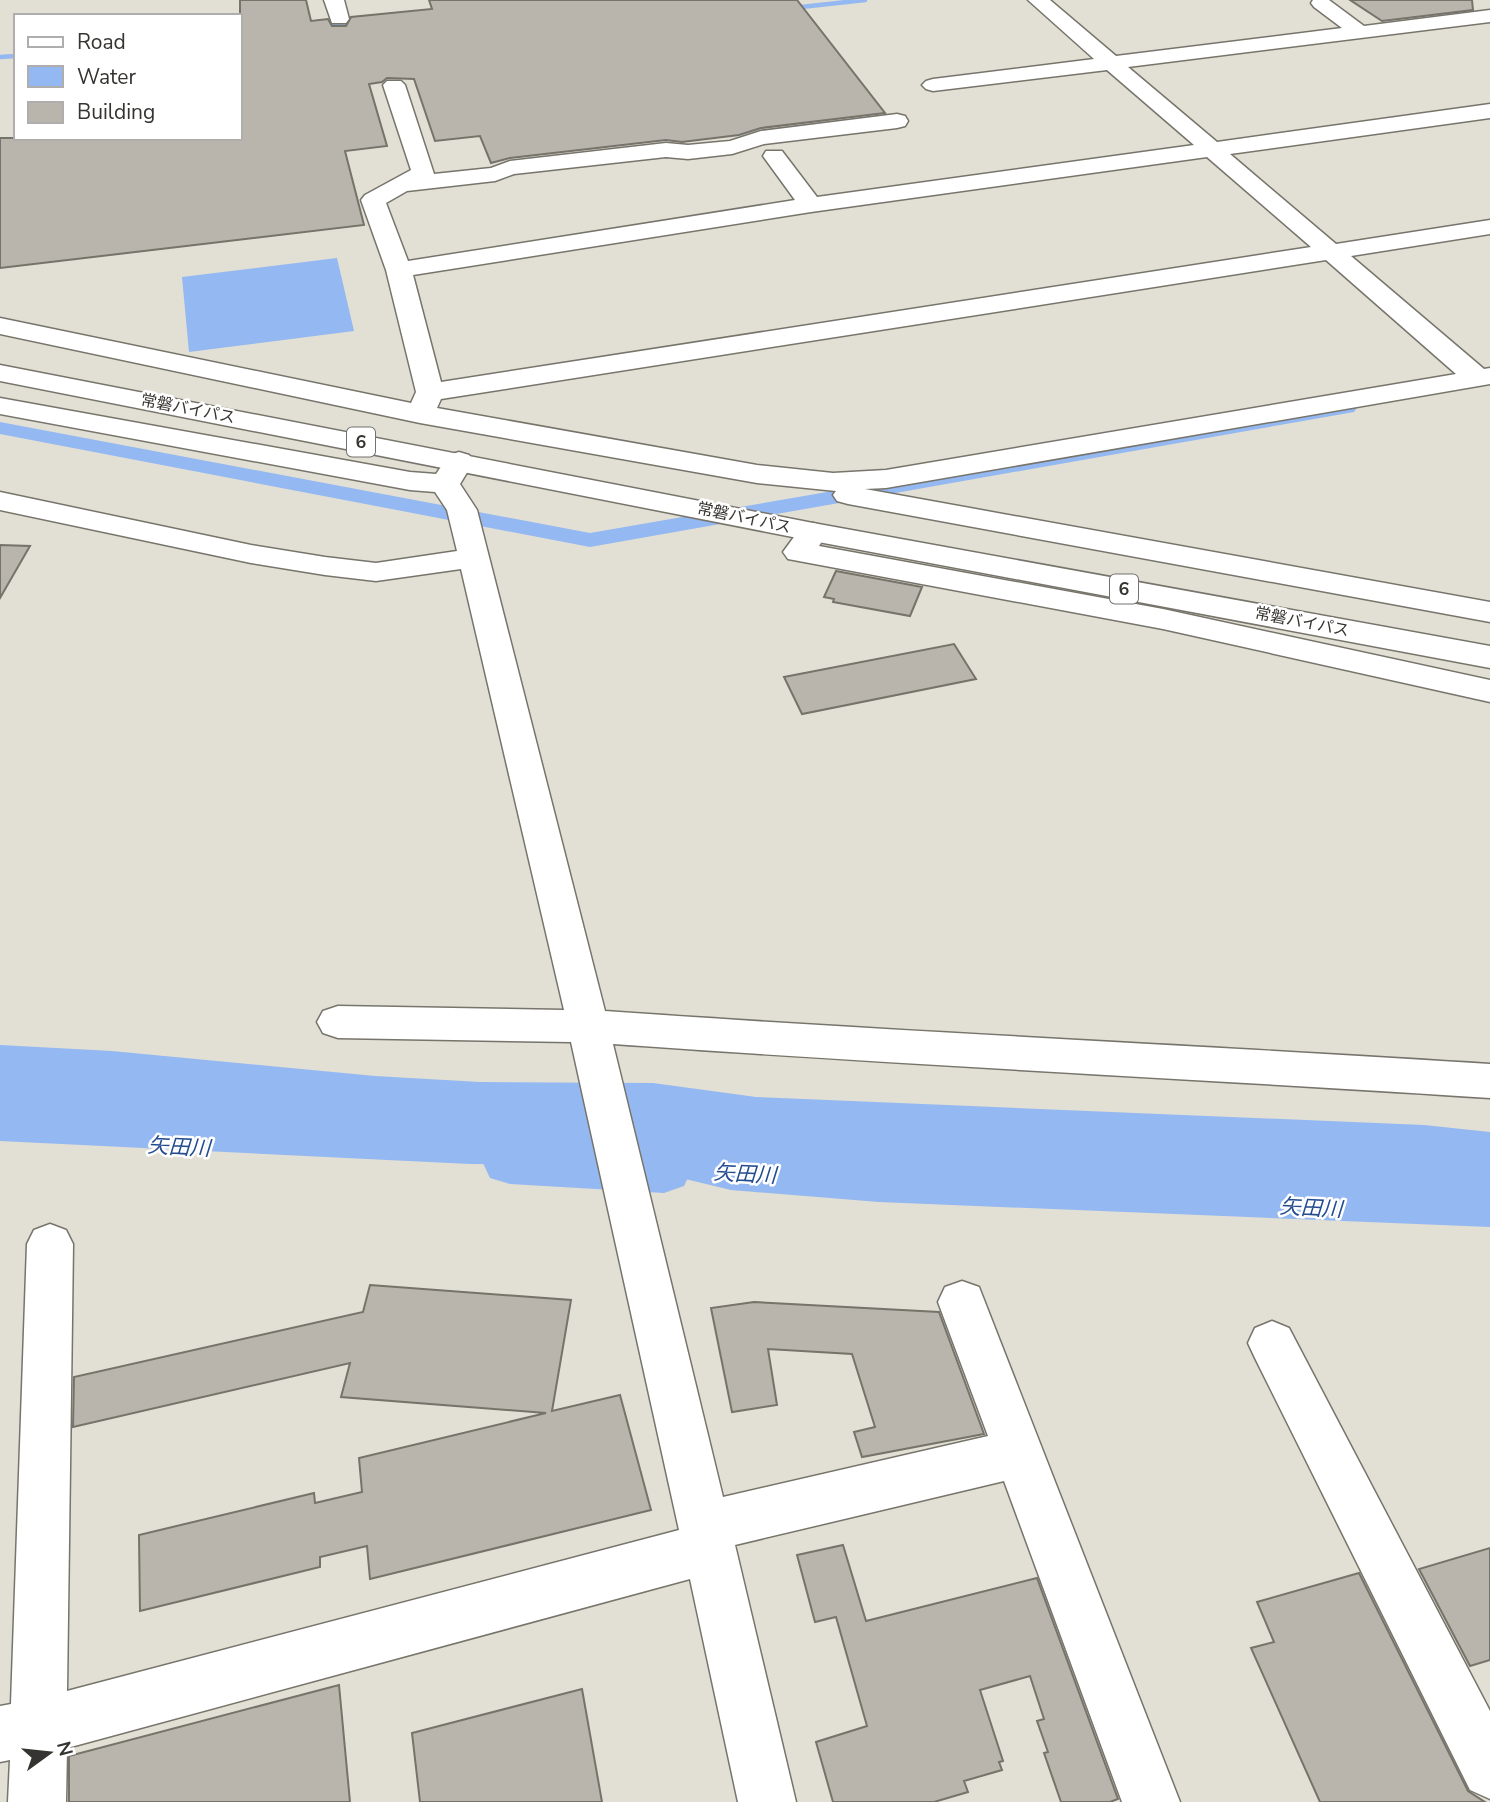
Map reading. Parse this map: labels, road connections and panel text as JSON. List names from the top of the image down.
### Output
{
  "streets": {
    "main road": ["常磐バイパス", "6"]
  },
  "water": ["矢田川"],
  "legend": ["Road", "Water", "Building"],
  "north": "right"
}
